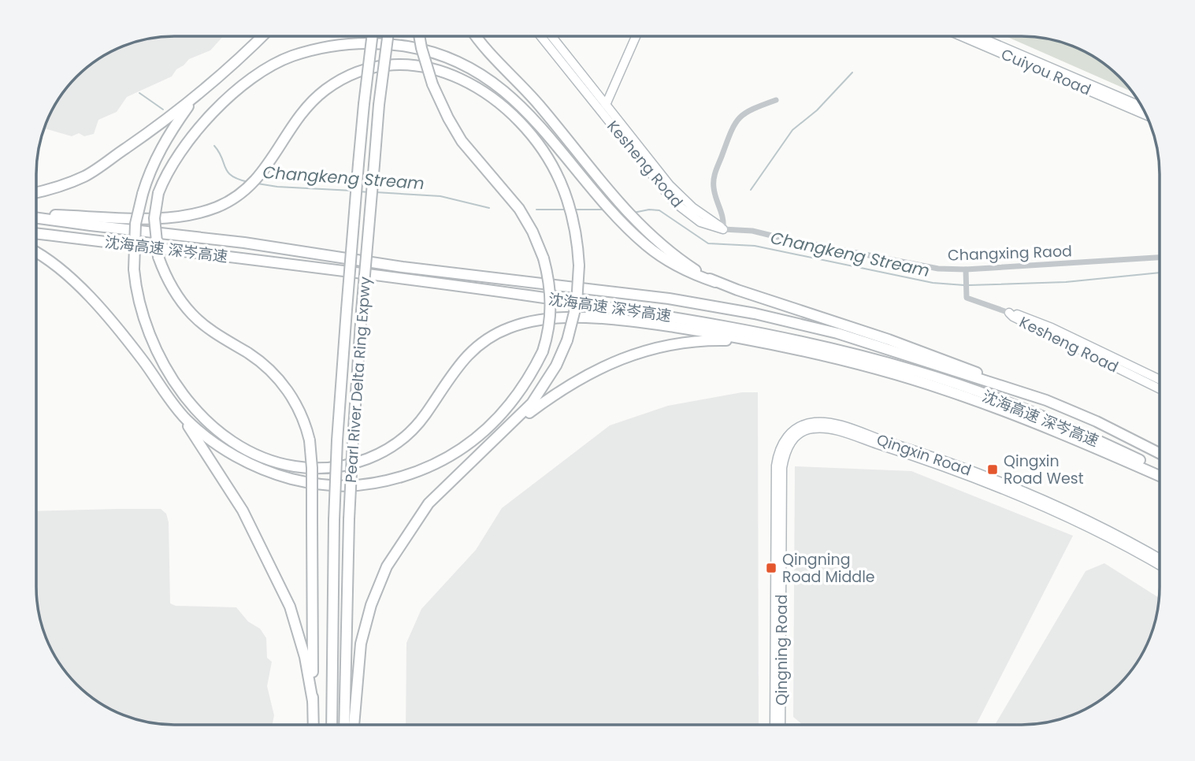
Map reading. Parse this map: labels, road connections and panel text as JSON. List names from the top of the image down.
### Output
{
  "streets": {
    "highway": ["沈海高速 深岑高速", "Pearl River Delta Ring Expwy"],
    "street": [
      "Cuiyou Road",
      "Kesheng Road",
      "Changxing Raod",
      "Qingxin Road",
      "Qingning Road"
    ]
  },
  "crossings": [
    ["Kesheng Road", "Changxing Raod"],
    ["Qingxin Road", "Qingning Road"]
  ],
  "water": ["Changkeng Stream"],
  "places": {
    "transit": ["Qingxin Road West", "Qingning Road Middle"]
  }
}
